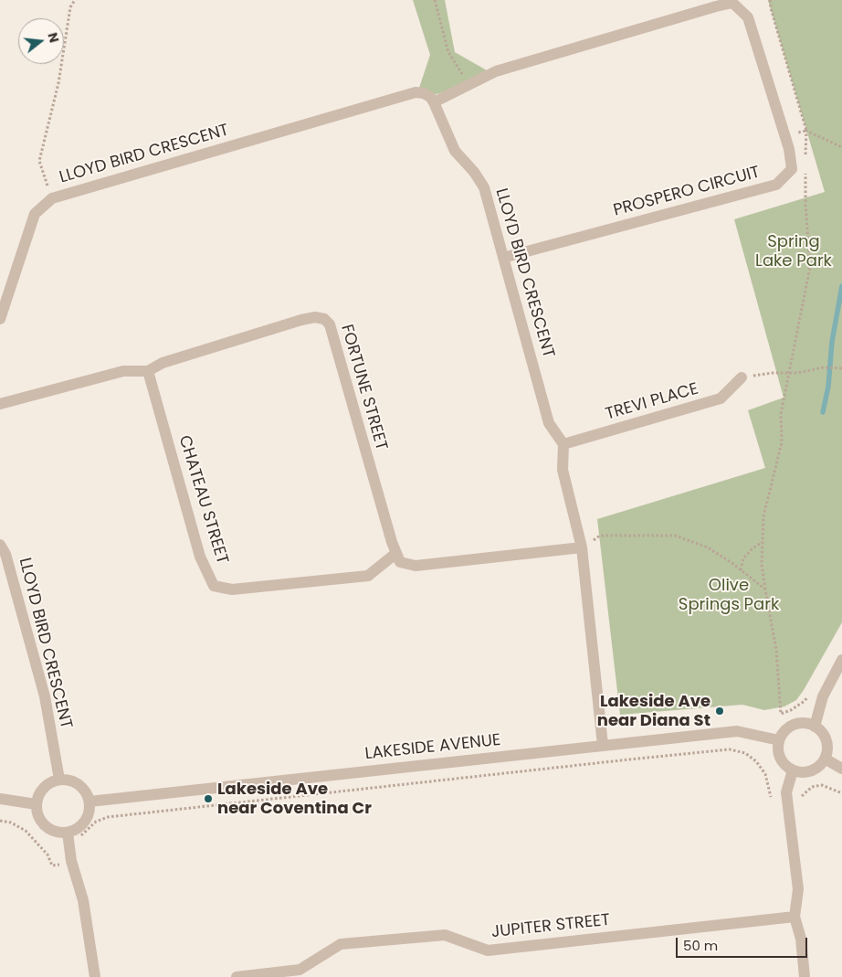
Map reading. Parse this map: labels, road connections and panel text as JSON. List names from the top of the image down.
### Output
{
  "streets": {
    "street": [
      "LLOYD BIRD CRESCENT",
      "PROSPERO CIRCUIT",
      "FORTUNE STREET",
      "TREVI PLACE",
      "CHATEAU STREET",
      "LAKESIDE AVENUE",
      "JUPITER STREET"
    ]
  },
  "crossings": [
    ["LLOYD BIRD CRESCENT", "PROSPERO CIRCUIT"],
    ["LLOYD BIRD CRESCENT", "TREVI PLACE"],
    ["LLOYD BIRD CRESCENT", "LAKESIDE AVENUE"],
    ["FORTUNE STREET", "CHATEAU STREET"]
  ],
  "parks": ["Spring Lake Park", "Olive Springs Park"],
  "places": ["Lakeside Ave near Diana St", "Lakeside Ave near Coventina Cr"],
  "scale_bar": "50 m",
  "north": "right"
}
